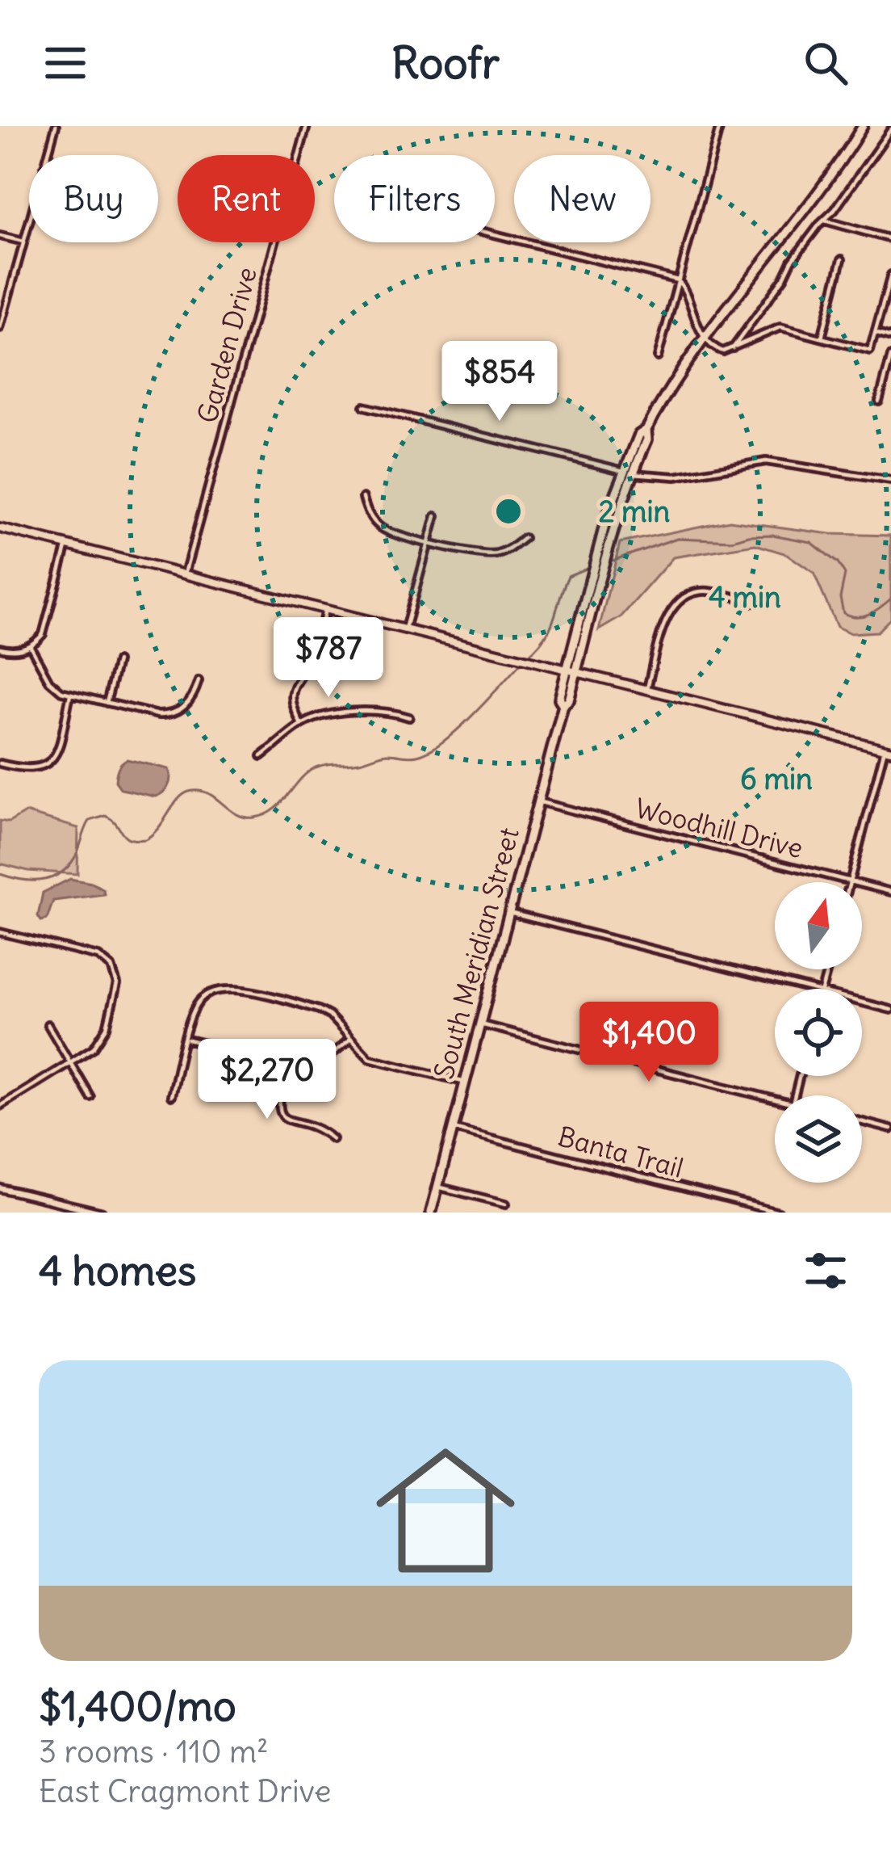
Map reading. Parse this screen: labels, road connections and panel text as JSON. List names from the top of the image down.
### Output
{
  "streets": {
    "main road": ["South Meridian Street"],
    "street": ["Garden Drive", "Woodhill Drive", "Banta Trail"]
  },
  "crossings": [
    ["Woodhill Drive", "South Meridian Street"],
    ["South Meridian Street", "Banta Trail"]
  ],
  "north": "top",
  "page": {
    "header": "Roofr",
    "chip": [
      "Buy",
      "Rent",
      "Filters",
      "New"
    ],
    "price": [
      "$854",
      "$787",
      "$1,400",
      "$2,270"
    ],
    "heading": "4 homes",
    "list": [
      {
        "name": "$1,400/mo",
        "note": "3 rooms · 110 m² · East Cragmont Drive"
      }
    ]
  },
  "rings": ["2 min", "4 min", "6 min"]
}
